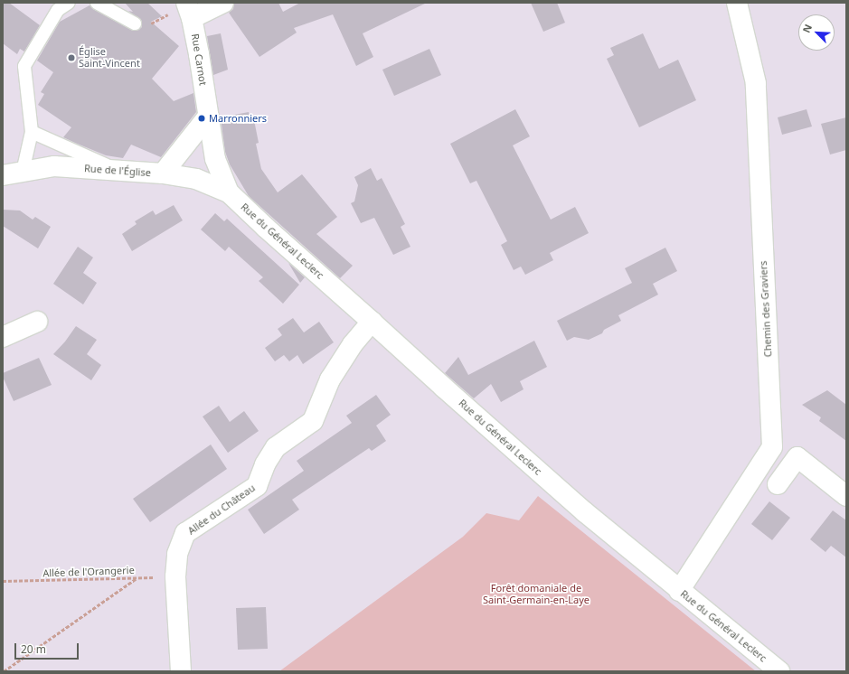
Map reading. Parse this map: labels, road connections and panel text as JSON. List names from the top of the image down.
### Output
{
  "streets": {
    "street": [
      "Rue Carnot",
      "Rue de l'Église",
      "Rue du Général Leclerc",
      "Chemin des Graviers",
      "Allée du Château"
    ],
    "path": ["Allée de l'Orangerie"]
  },
  "crossings": [
    ["Rue Carnot", "Rue de l'Église"],
    ["Rue Carnot", "Rue du Général Leclerc"],
    ["Rue de l'Église", "Rue du Général Leclerc"],
    ["Rue du Général Leclerc", "Chemin des Graviers"],
    ["Rue du Général Leclerc", "Allée du Château"],
    ["Allée du Château", "Allée de l'Orangerie"]
  ],
  "parks": ["Forêt domaniale de Saint-Germain-en-Laye"],
  "places": ["Église Saint-Vincent", "Marronniers"],
  "scale_bar": "20 m",
  "north": "top left"
}
